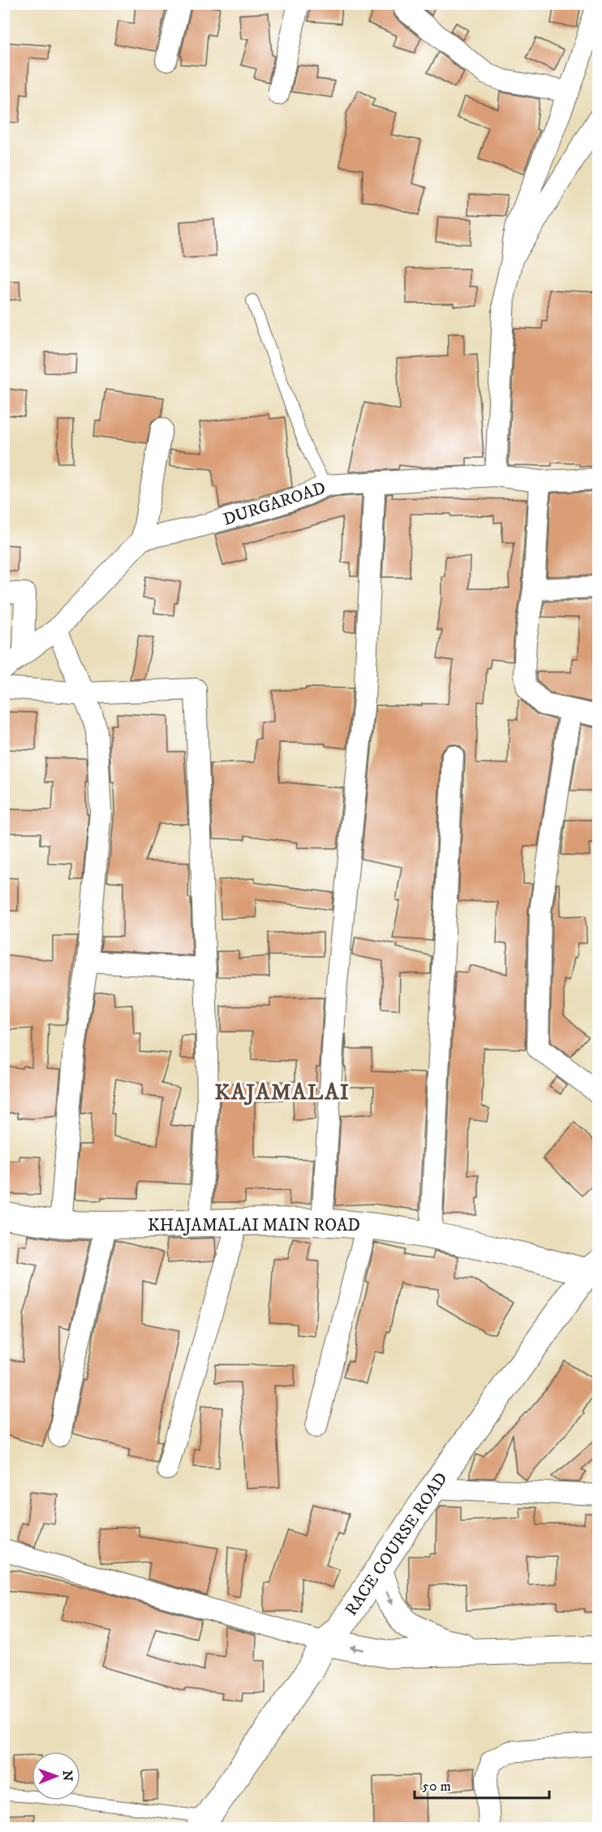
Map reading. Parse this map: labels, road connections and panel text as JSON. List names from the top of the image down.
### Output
{
  "streets": {
    "main road": ["KHAJAMALAI MAIN ROAD", "RACE COURSE ROAD"],
    "street": ["DURGAROAD"]
  },
  "crossings": [
    ["KHAJAMALAI MAIN ROAD", "RACE COURSE ROAD"]
  ],
  "districts": ["KAJAMALAI"],
  "scale_bar": "50 m",
  "north": "right"
}
